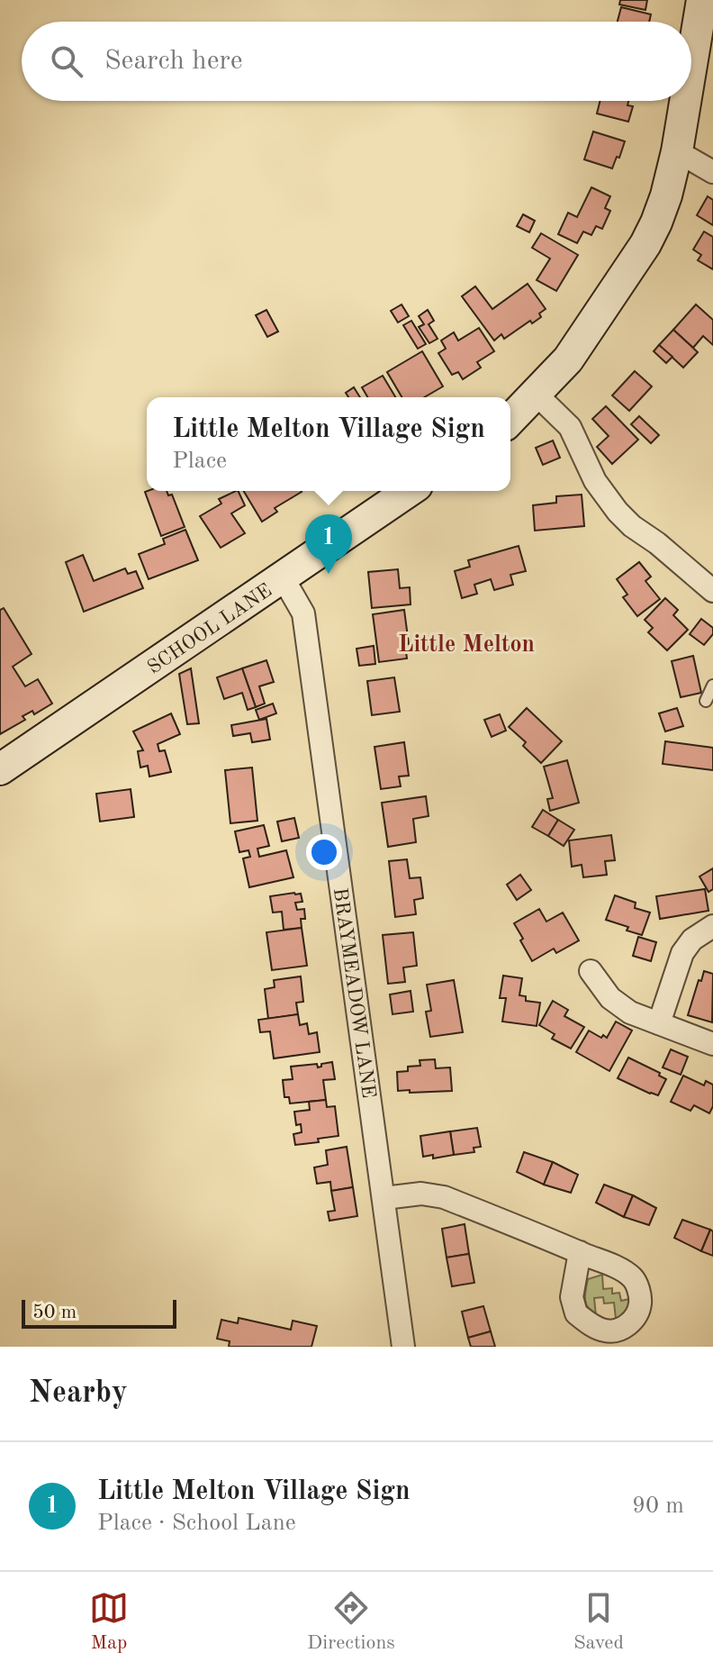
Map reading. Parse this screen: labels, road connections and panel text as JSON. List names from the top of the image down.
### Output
{
  "streets": {
    "street": ["SCHOOL LANE", "BRAYMEADOW LANE"]
  },
  "crossings": [
    ["SCHOOL LANE", "BRAYMEADOW LANE"]
  ],
  "districts": ["Little Melton"],
  "scale_bar": "50 m",
  "page": {
    "search": "Search here",
    "popup": ["Little Melton Village Sign", "Place"],
    "pins": "1",
    "scale": "50 m",
    "heading": "Nearby",
    "list": [
      {
        "mark": "1",
        "name": "Little Melton Village Sign",
        "note": "Place · School Lane",
        "value": "90 m"
      }
    ],
    "nav": ["Map", "Directions", "Saved"]
  }
}
